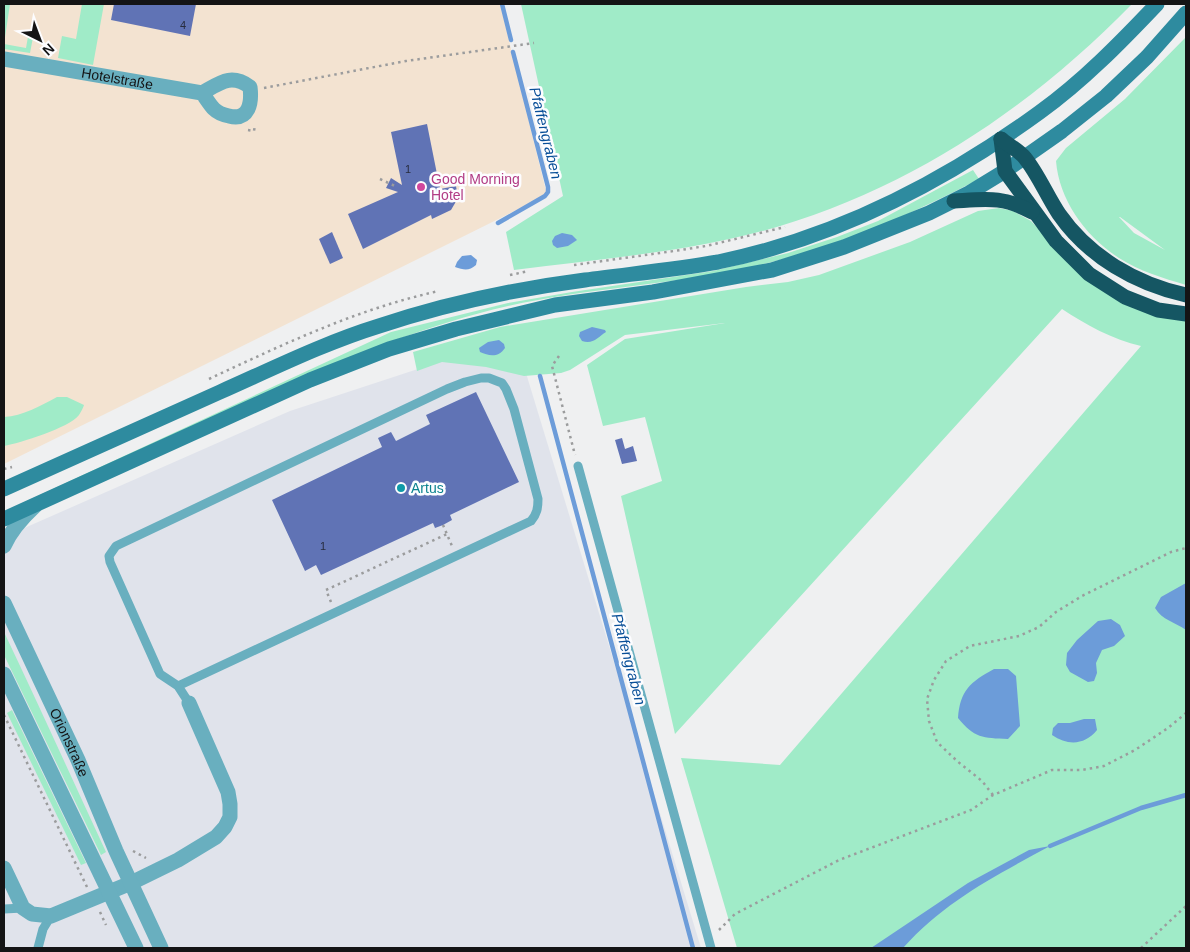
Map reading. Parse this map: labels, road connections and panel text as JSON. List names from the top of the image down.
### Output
{
  "streets": {
    "street": ["Hotelstraße", "Orionstraße"]
  },
  "water": ["Pfaffengraben"],
  "places": ["Good Morning Hotel", "Artus"],
  "house_numbers": ["4", "1", "1"],
  "north": "bottom right"
}
